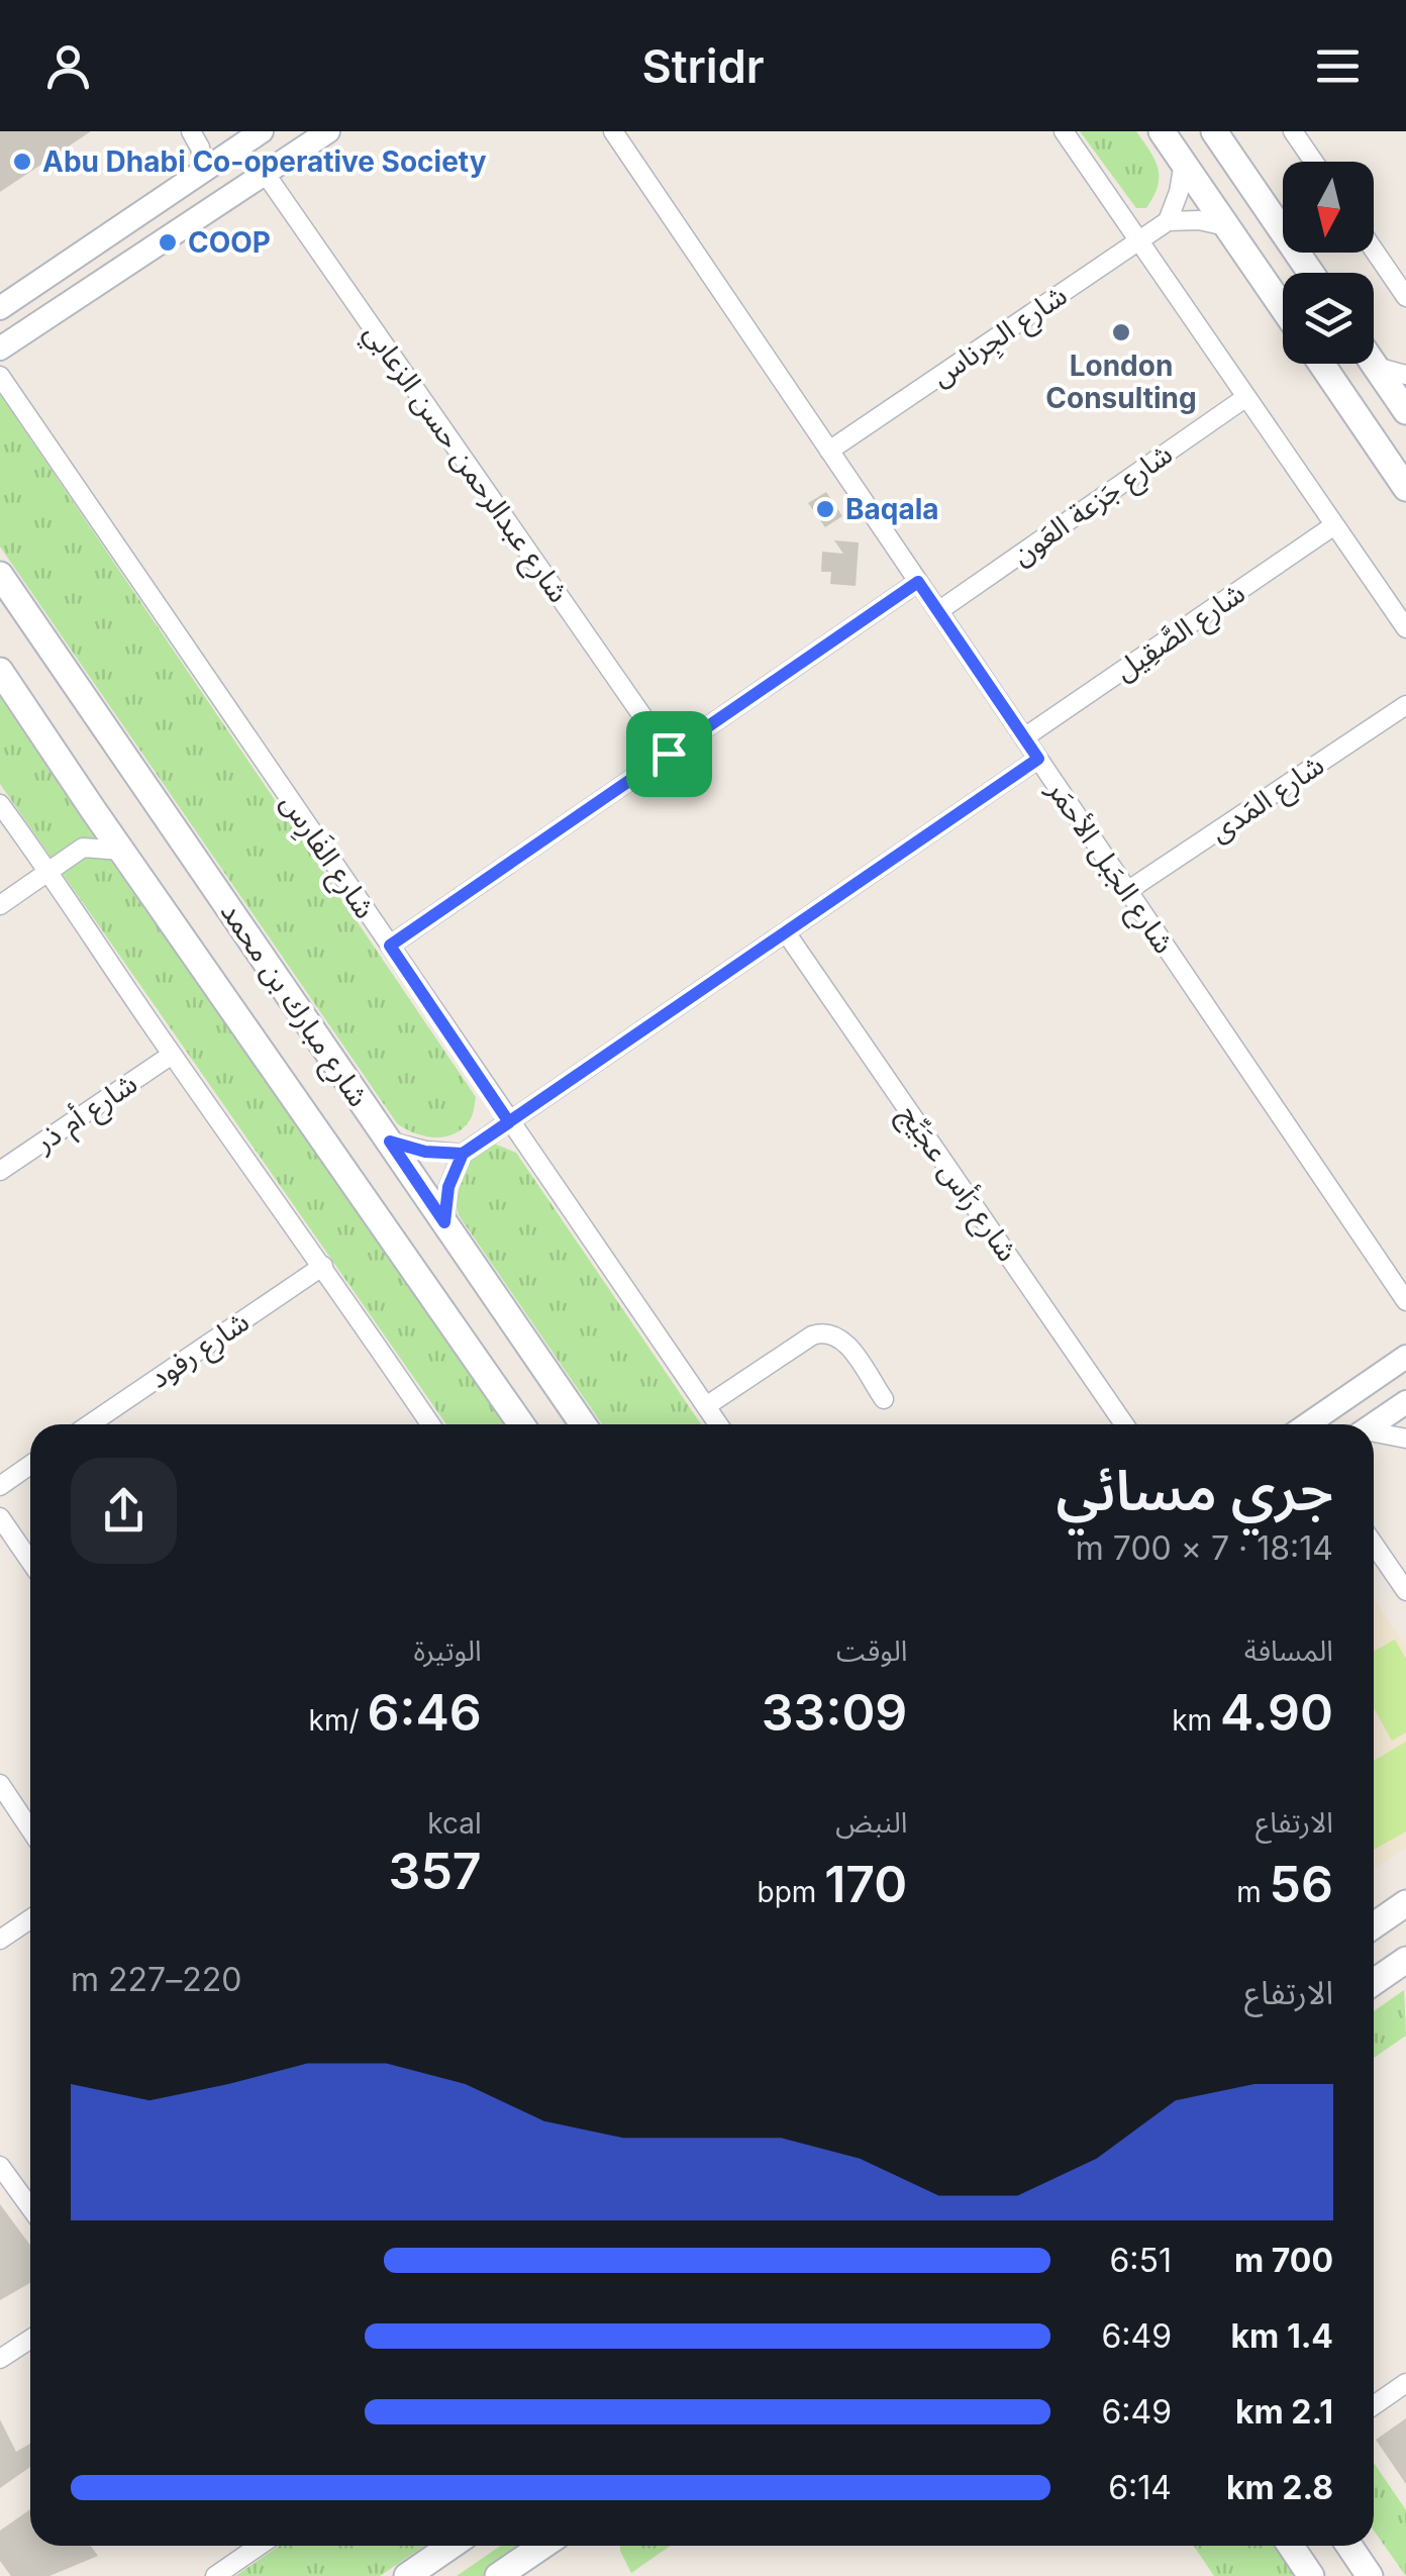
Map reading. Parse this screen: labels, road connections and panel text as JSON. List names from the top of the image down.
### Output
{
  "streets": {
    "main road": ["شارع مبارك بن محمد"],
    "street": [
      "شارع الجِرناس",
      "شارع عبدالرحمن حسن الزعابي",
      "شارع جَزعة العَون",
      "شارع الصَّقِيل",
      "شارع المَدى",
      "شارع الفَارِس",
      "شارع الجَبل الأحمَر",
      "شارع أم ذر",
      "شارع رَأس عجَيِّج",
      "شارع رفود"
    ]
  },
  "crossings": [
    ["شارع الجِرناس", "شارع الجَبل الأحمَر"],
    ["شارع جَزعة العَون", "شارع الجَبل الأحمَر"],
    ["شارع الصَّقِيل", "شارع الجَبل الأحمَر"],
    ["شارع المَدى", "شارع الجَبل الأحمَر"]
  ],
  "places": [
    "Abu Dhabi Co-operative Society",
    "COOP",
    "London Consulting",
    "Baqala"
  ],
  "north": "bottom",
  "page": {
    "header": "Stridr",
    "heading": ["جري مسائي", "18:14 · 7 × 700 m"],
    "stats": [
      ["المسافة", "4.90 km"],
      ["الوقت", "33:09"],
      ["الوتيرة", "6:46 /km"],
      ["الارتفاع", "56 m"],
      ["النبض", "170 bpm"],
      ["kcal", "357"]
    ],
    "chart": ["الارتفاع", "220–227 m"],
    "list": [
      {
        "name": "700 m",
        "note": "6:51"
      },
      {
        "name": "1.4 km",
        "note": "6:49"
      },
      {
        "name": "2.1 km",
        "note": "6:49"
      },
      {
        "name": "2.8 km",
        "note": "6:14"
      }
    ]
  }
}
